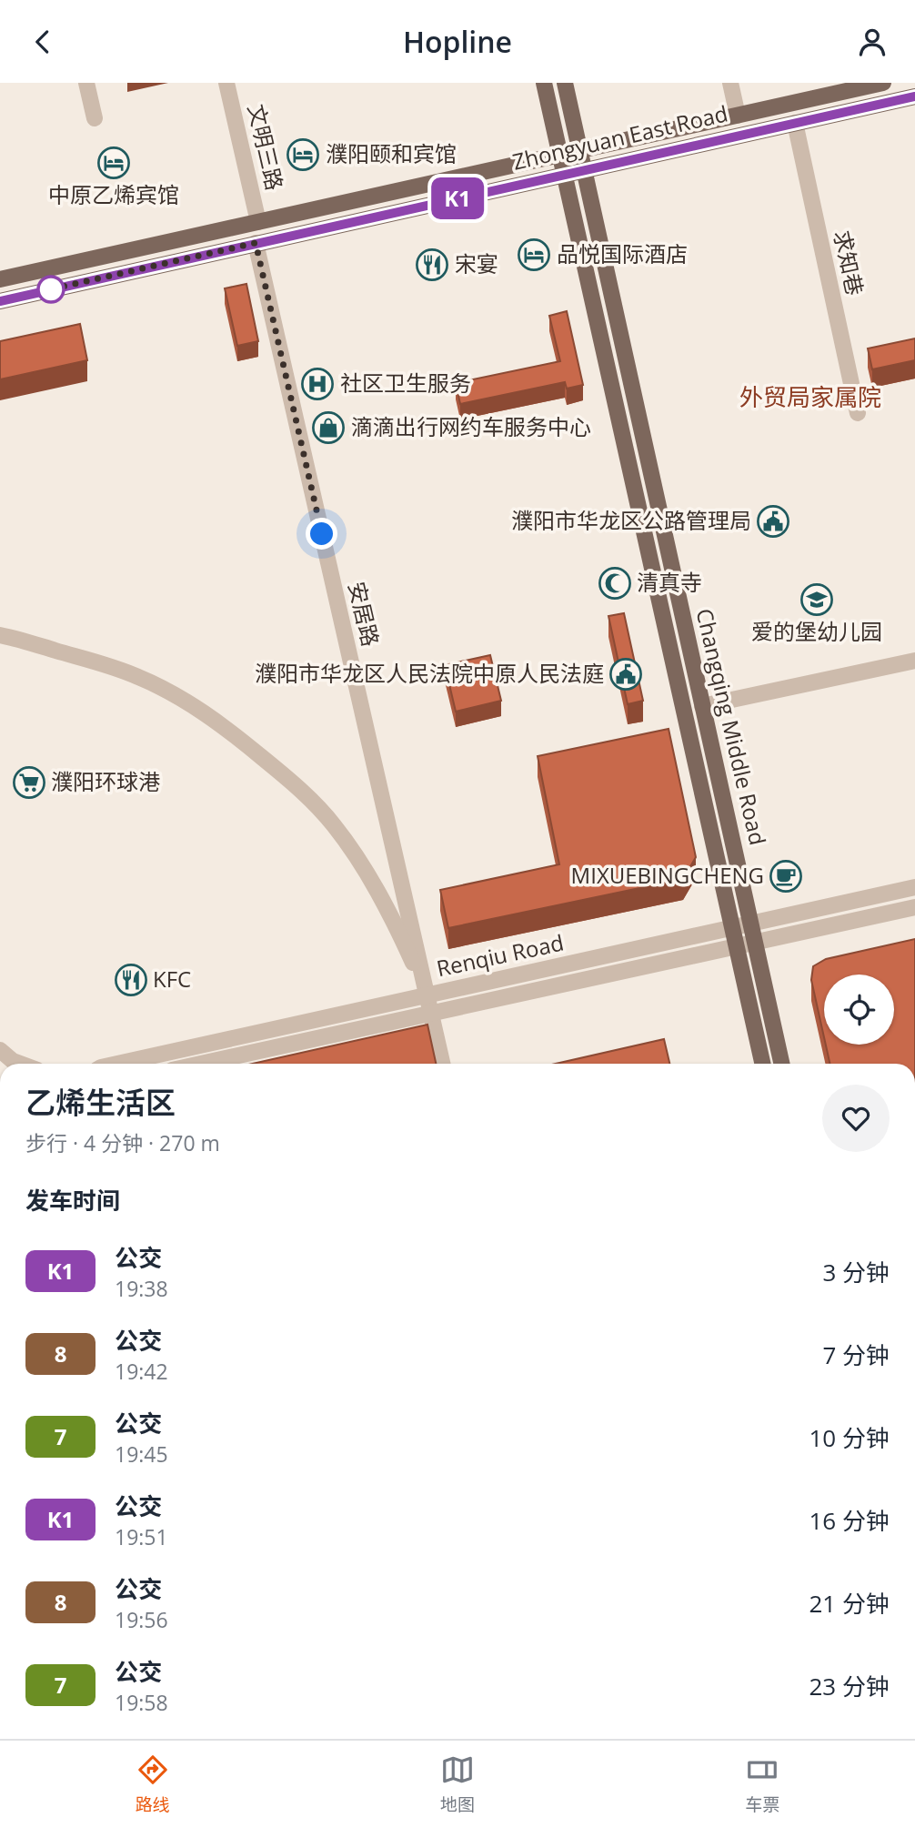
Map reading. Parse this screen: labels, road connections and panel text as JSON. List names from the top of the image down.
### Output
{
  "streets": {
    "main road": ["Zhongyuan East Road", "Changqing Middle Road"],
    "street": [
      "文明三路",
      "求知巷",
      "安居路",
      "Renqiu Road"
    ]
  },
  "crossings": [
    ["Zhongyuan East Road", "文明三路"],
    ["Zhongyuan East Road", "求知巷"],
    ["Zhongyuan East Road", "安居路"],
    ["Zhongyuan East Road", "Changqing Middle Road"],
    ["安居路", "Renqiu Road"],
    ["Changqing Middle Road", "Renqiu Road"]
  ],
  "districts": ["外贸局家属院"],
  "places": {
    "hotel": ["濮阳颐和宾馆", "中原乙烯宾馆", "品悦国际酒店"],
    "restaurant": ["宋宴", "KFC"],
    "hospital": ["社区卫生服务"],
    "shop": ["滴滴出行网约车服务中心"],
    "public building": ["濮阳市华龙区公路管理局", "濮阳市华龙区人民法院中原人民法庭"],
    "mosque": ["清真寺"],
    "school or university": ["爱的堡幼儿园"],
    "supermarket": ["濮阳环球港"],
    "cafe": ["MIXUEBINGCHENG"]
  },
  "lines": ["bus line K1"],
  "page": {
    "header": "Hopline",
    "on_map": "K1",
    "heading": [
      ["乙烯生活区", "步行 · 4 分钟 · 270 m"],
      "发车时间"
    ],
    "list": [
      {
        "mark": "K1",
        "name": "公交",
        "note": "19:38",
        "value": "3 分钟"
      },
      {
        "mark": "8",
        "name": "公交",
        "note": "19:42",
        "value": "7 分钟"
      },
      {
        "mark": "7",
        "name": "公交",
        "note": "19:45",
        "value": "10 分钟"
      },
      {
        "mark": "K1",
        "name": "公交",
        "note": "19:51",
        "value": "16 分钟"
      },
      {
        "mark": "8",
        "name": "公交",
        "note": "19:56",
        "value": "21 分钟"
      },
      {
        "mark": "7",
        "name": "公交",
        "note": "19:58",
        "value": "23 分钟"
      }
    ],
    "tabs": ["路线", "地图", "车票"]
  }
}
